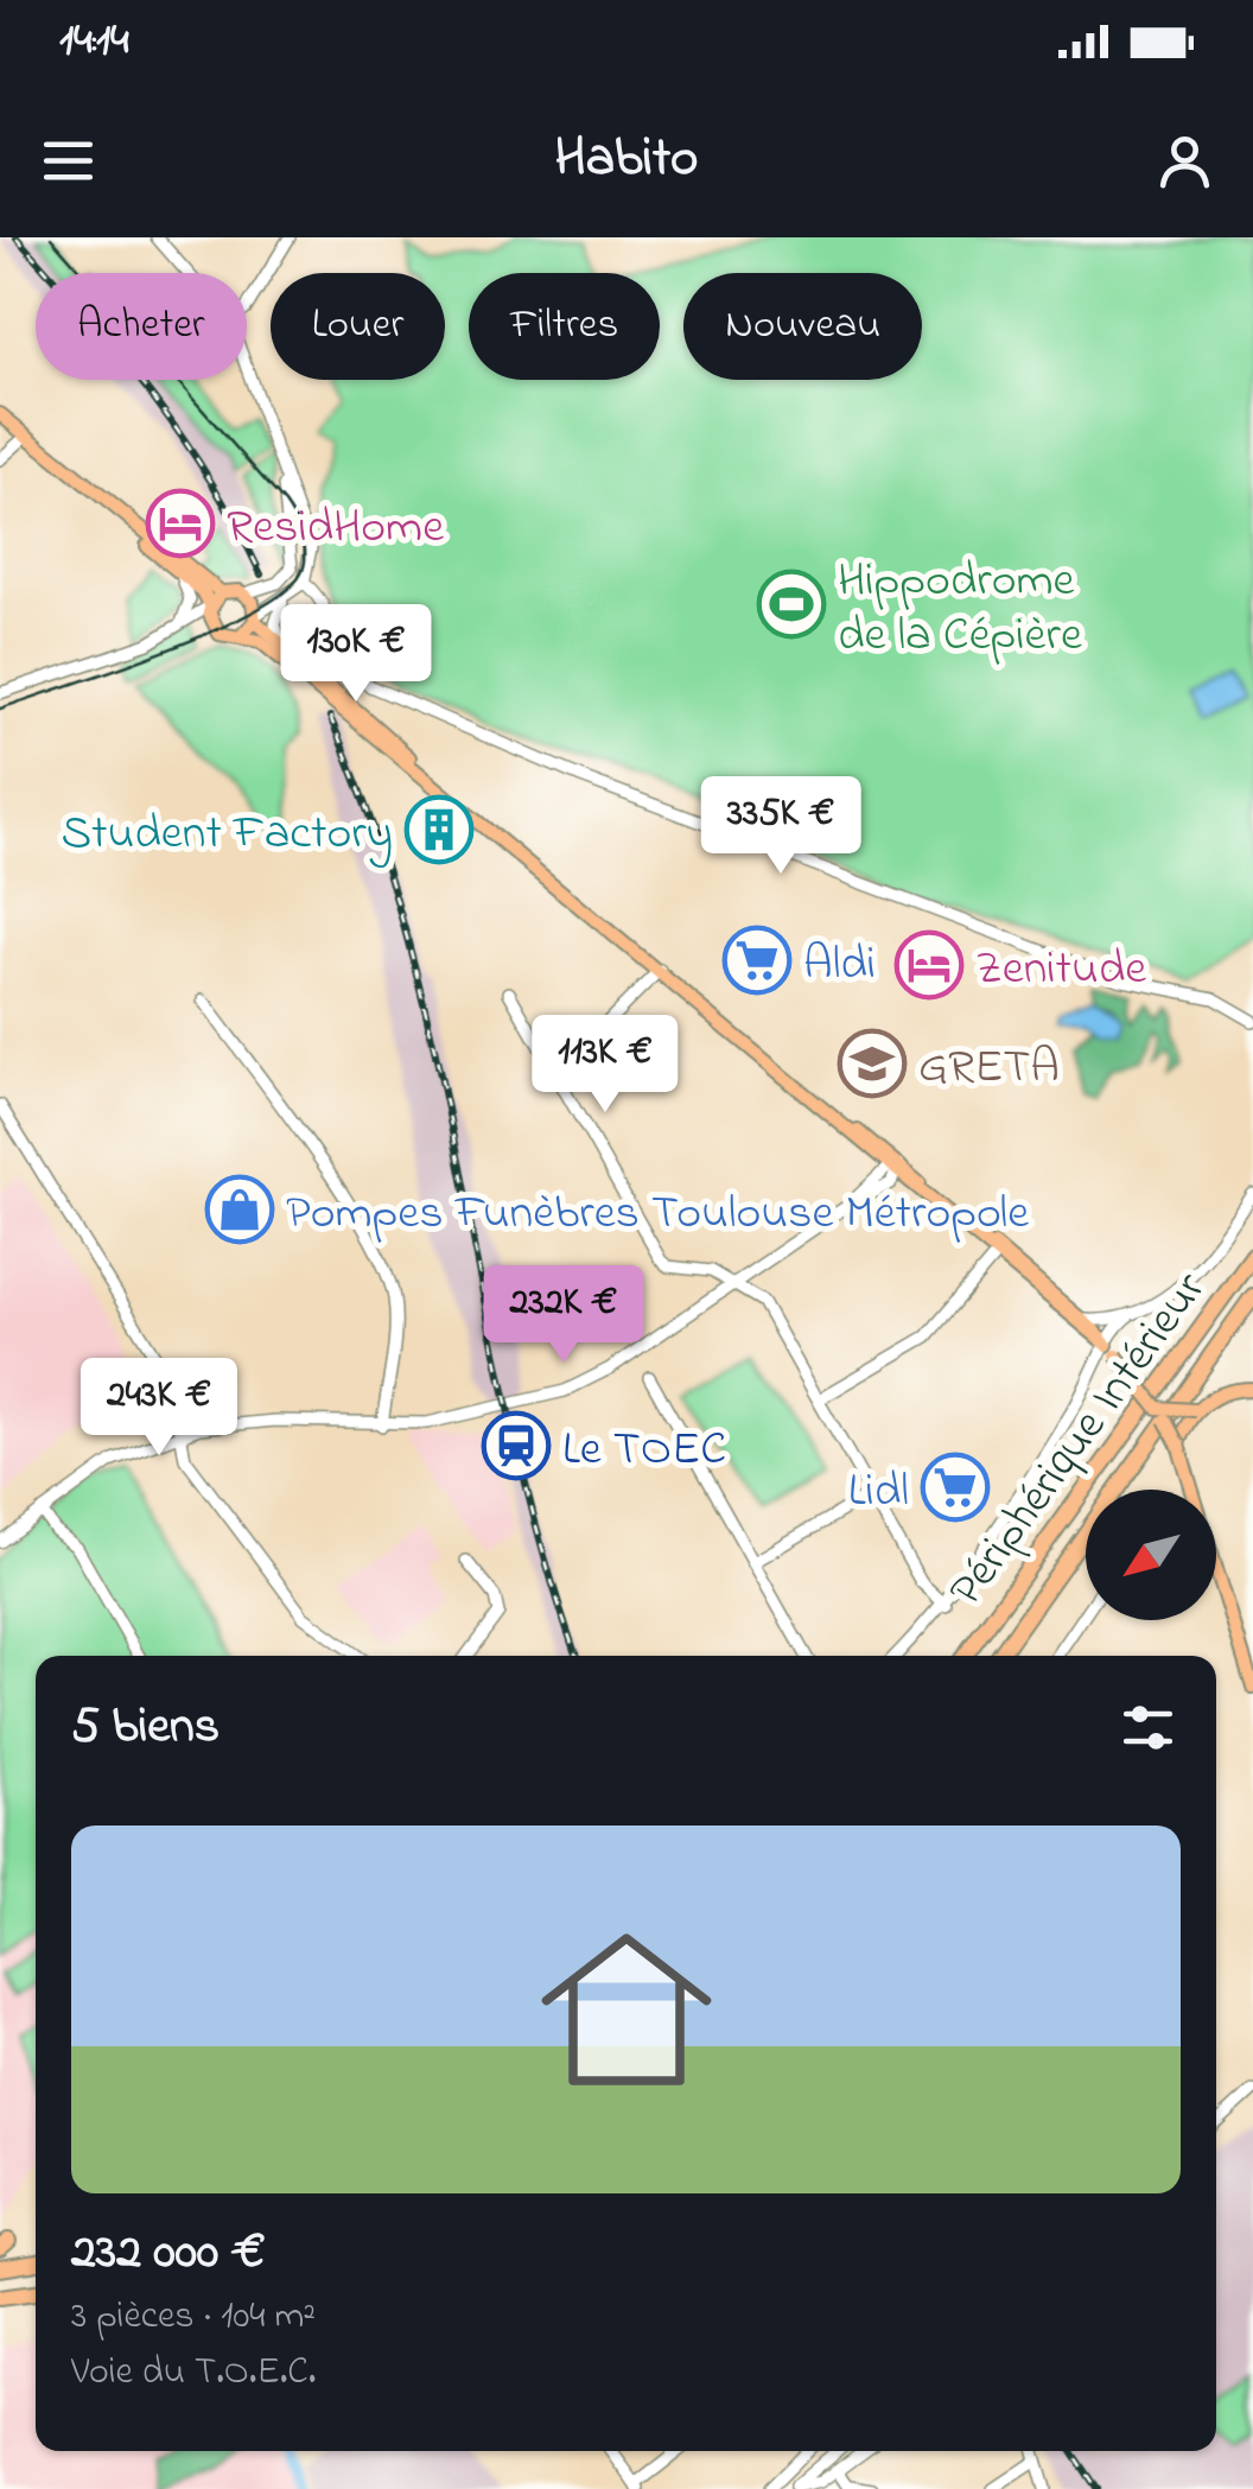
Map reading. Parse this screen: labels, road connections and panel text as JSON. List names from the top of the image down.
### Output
{
  "streets": {
    "highway": ["Périphérique Intérieur"]
  },
  "places": {
    "hotel": ["ResidHome", "Zenitude"],
    "sports": ["Hippodrome de la Cépière"],
    "building": ["Student Factory"],
    "supermarket": ["Aldi", "Lidl"],
    "school or university": ["GRETA"],
    "shop": ["Pompes Funèbres Toulouse Métropole"],
    "station": ["Le TOEC"]
  },
  "north": "bottom left",
  "page": {
    "status": "14:14",
    "header": "Habito",
    "chip": [
      "Acheter",
      "Louer",
      "Filtres",
      "Nouveau"
    ],
    "price": [
      "130K €",
      "335K €",
      "113K €",
      "232K €",
      "243K €"
    ],
    "heading": "5 biens",
    "list": [
      {
        "name": "232 000 €",
        "note": "3 pièces · 104 m² · Voie du T.O.E.C."
      }
    ]
  }
}
